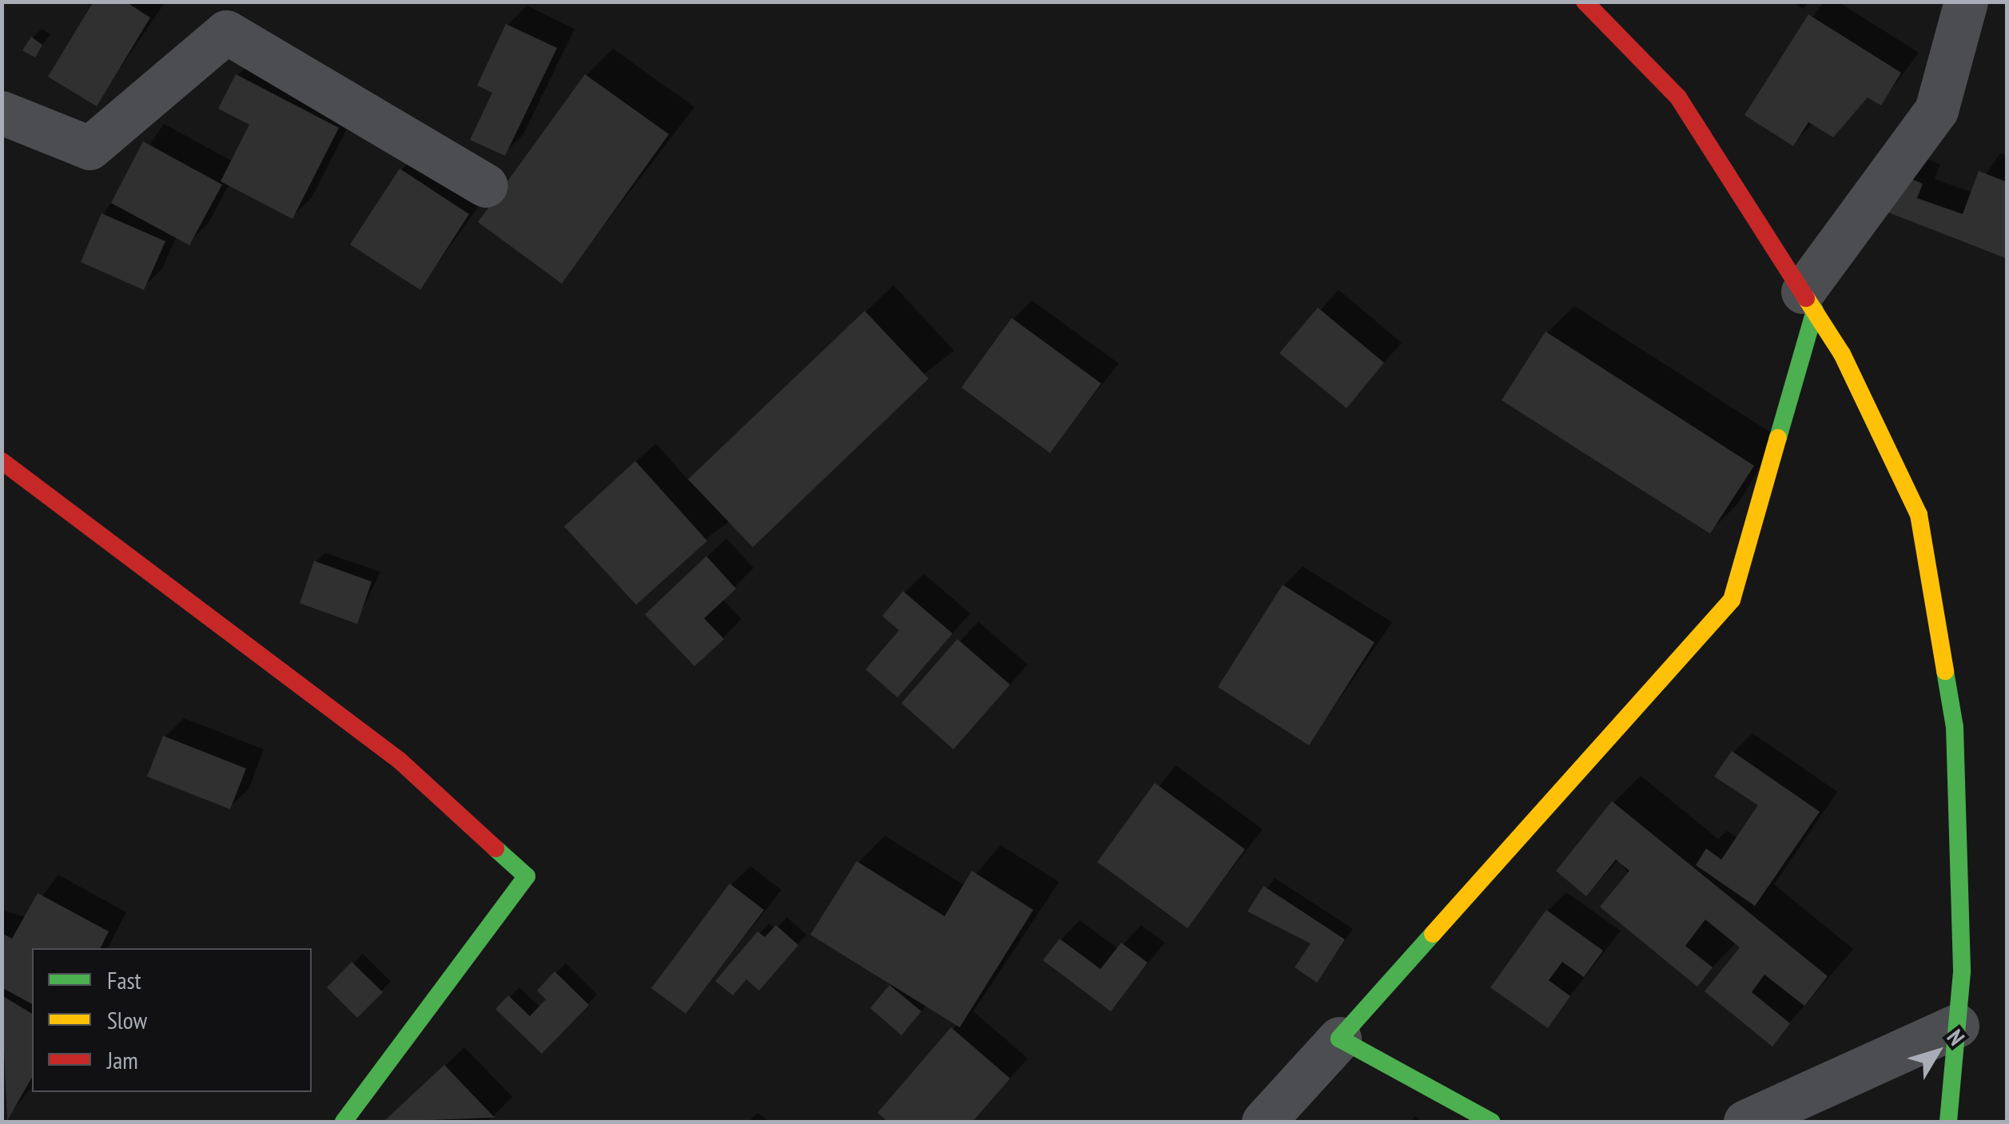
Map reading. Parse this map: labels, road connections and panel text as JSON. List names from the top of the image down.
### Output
{
  "legend": ["Fast", "Slow", "Jam"],
  "north": "top right"
}
